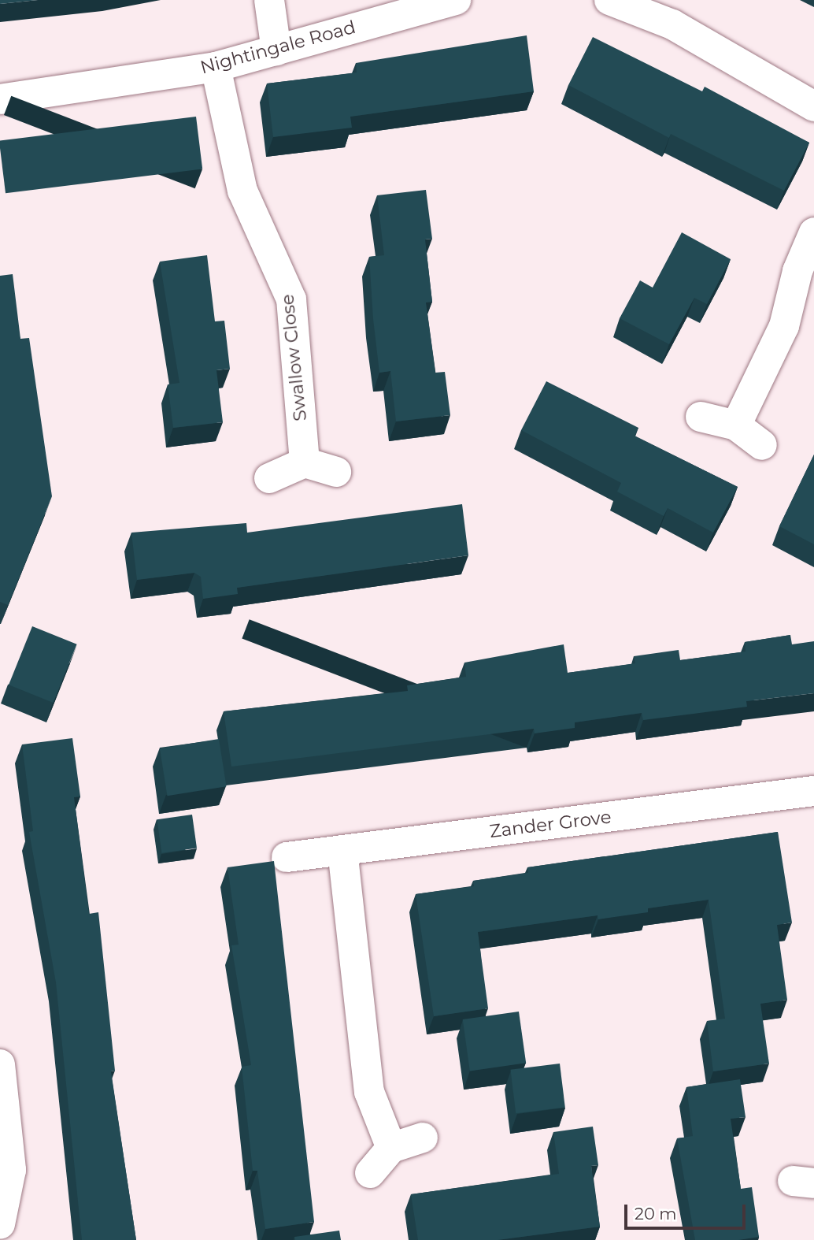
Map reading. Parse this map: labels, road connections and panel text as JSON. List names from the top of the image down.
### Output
{
  "streets": {
    "street": ["Nightingale Road", "Swallow Close", "Zander Grove"]
  },
  "crossings": [
    ["Nightingale Road", "Swallow Close"]
  ],
  "scale_bar": "20 m"
}
